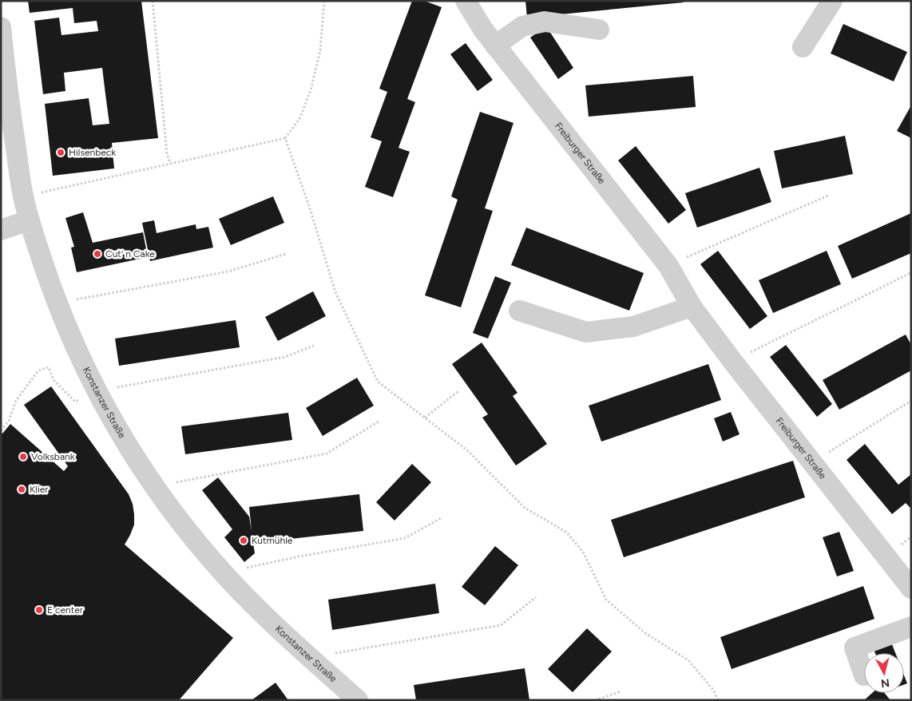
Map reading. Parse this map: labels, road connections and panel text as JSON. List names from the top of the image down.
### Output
{
  "streets": {
    "street": ["Freiburger Straße", "Konstanzer Straße"]
  },
  "places": [
    "Hilsenbeck",
    "Cut' n Cake",
    "Volksbank",
    "Klier",
    "Kutmühle",
    "E center"
  ],
  "north": "bottom"
}
